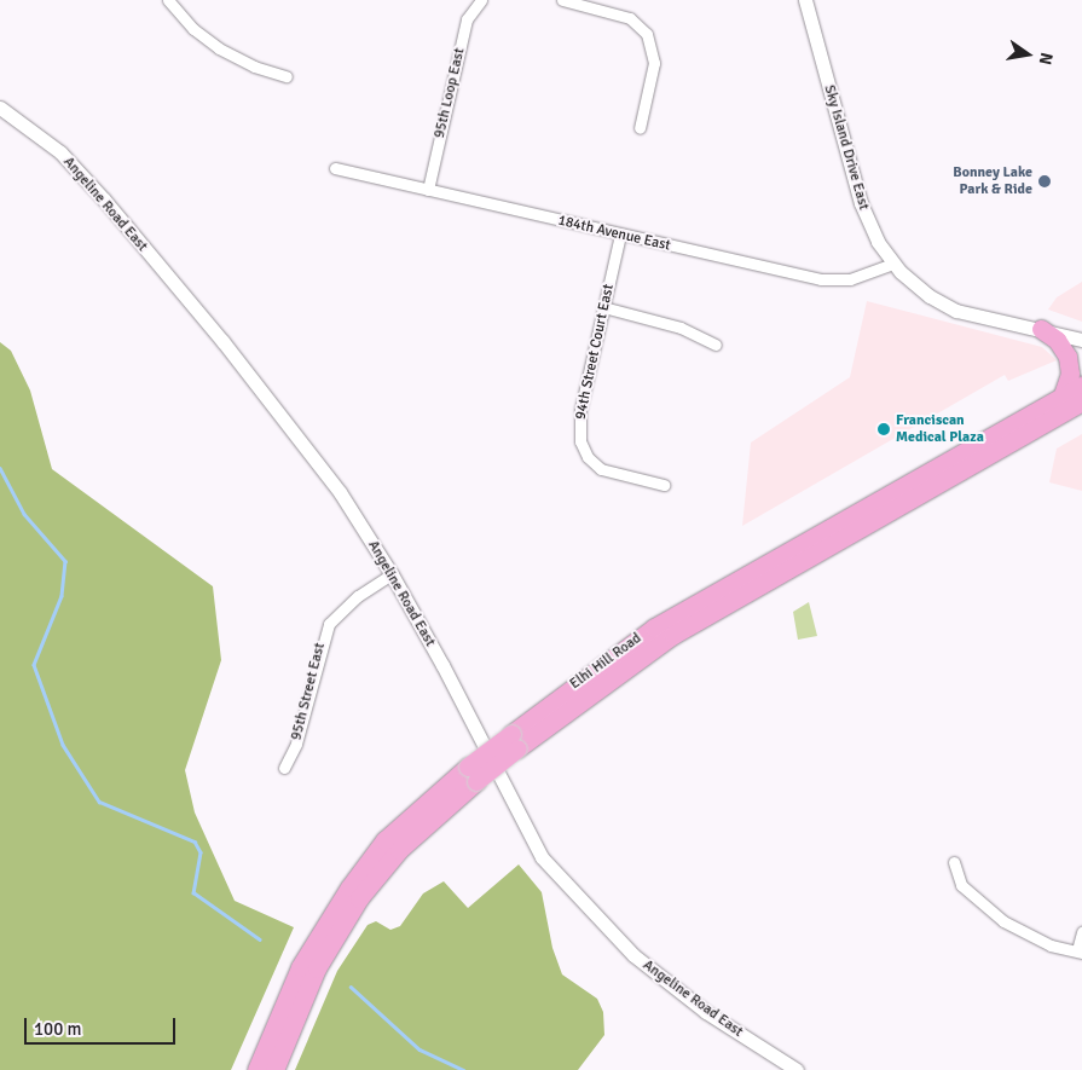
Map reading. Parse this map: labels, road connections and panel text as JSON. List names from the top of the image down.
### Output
{
  "streets": {
    "highway": ["Elhi Hill Road"],
    "street": [
      "95th Loop East",
      "Sky Island Drive East",
      "Angeline Road East",
      "184th Avenue East",
      "94th Street Court East",
      "95th Street East"
    ]
  },
  "crossings": [
    ["95th Loop East", "184th Avenue East"],
    ["Sky Island Drive East", "184th Avenue East"],
    ["Angeline Road East", "95th Street East"],
    ["184th Avenue East", "94th Street Court East"]
  ],
  "places": ["Bonney Lake Park & Ride", "Franciscan Medical Plaza"],
  "scale_bar": "100 m",
  "north": "right"
}
